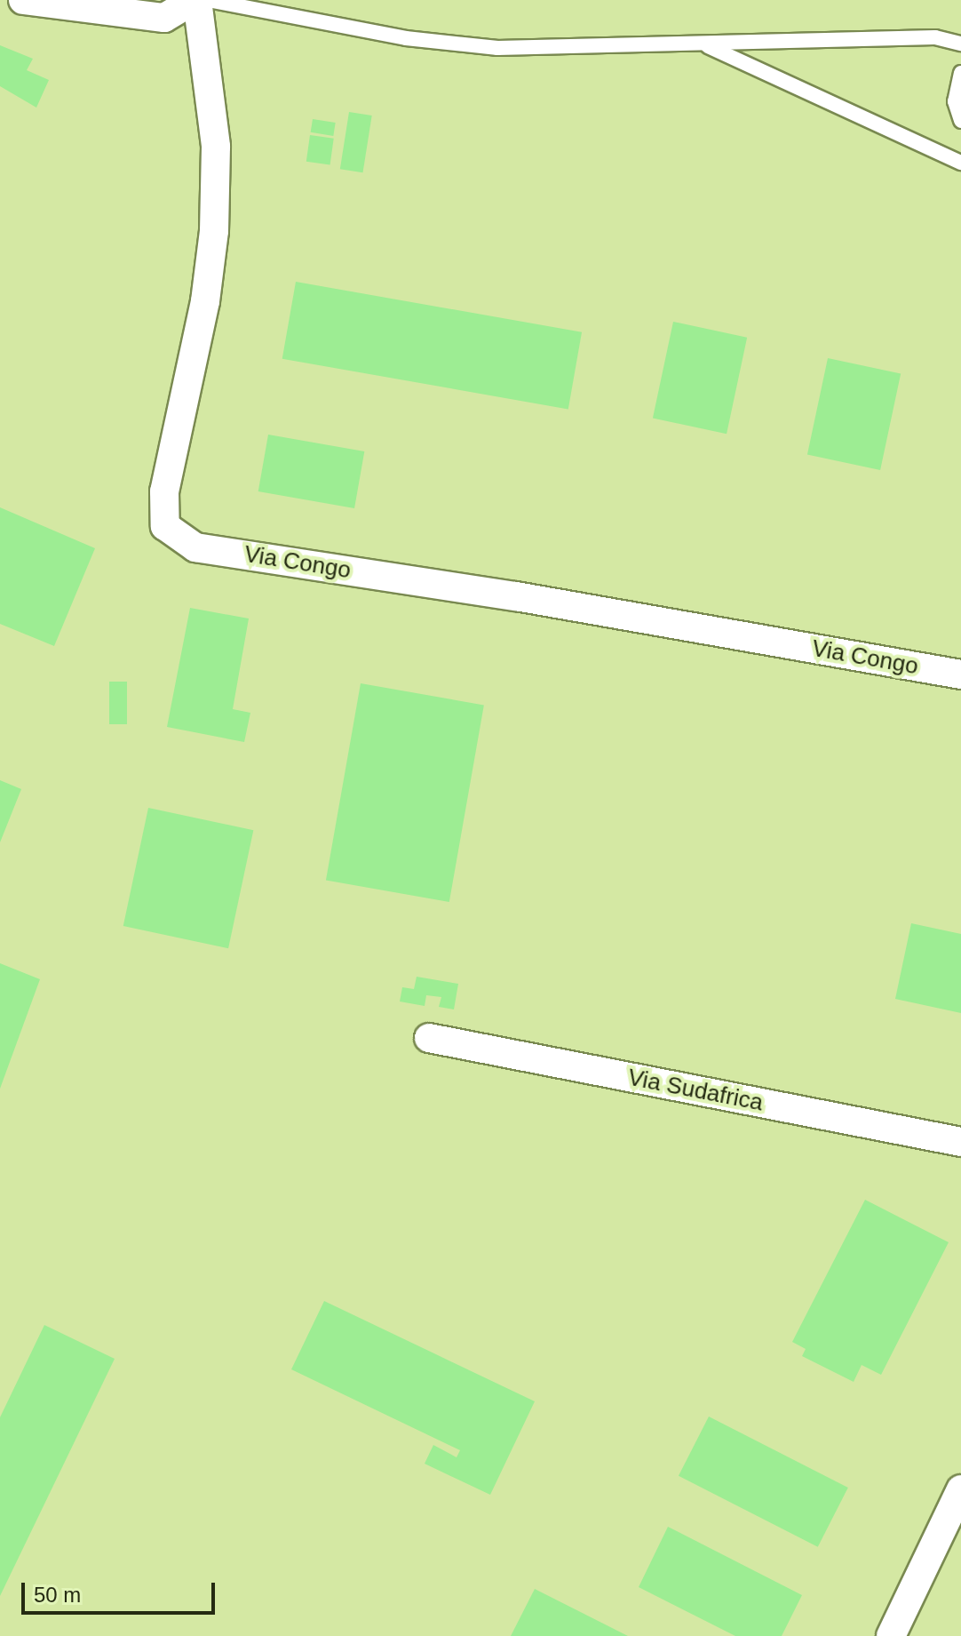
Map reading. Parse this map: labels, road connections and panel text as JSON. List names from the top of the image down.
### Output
{
  "streets": {
    "street": ["Via Congo", "Via Sudafrica"]
  },
  "scale_bar": "50 m"
}
